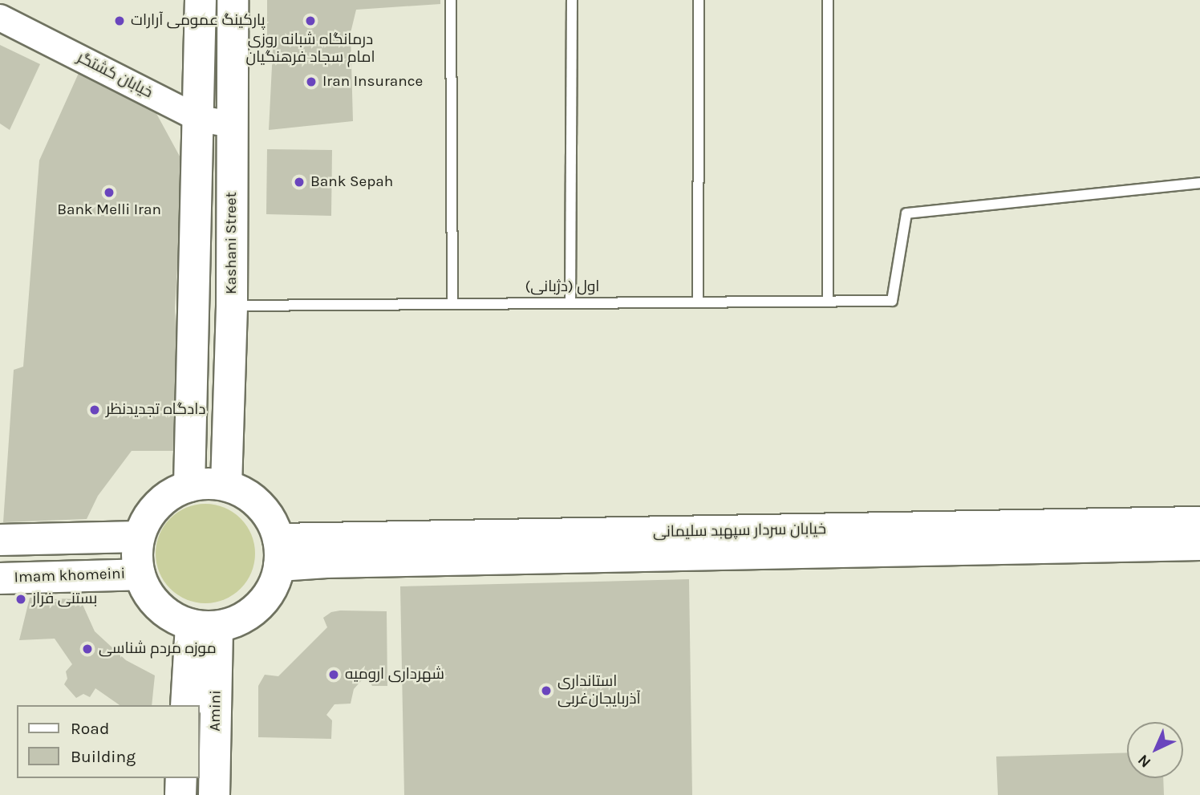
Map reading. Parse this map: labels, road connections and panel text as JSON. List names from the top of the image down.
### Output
{
  "streets": {
    "main road": [
      "Kashani Street",
      "خیابان سردار سپهبد سلیمانی",
      "Imam khomeini",
      "Amini"
    ],
    "street": ["خیابان کشتگر"],
    "lane": ["اول (دژبانی)"]
  },
  "crossings": [
    ["خیابان کشتگر", "Kashani Street"],
    ["Kashani Street", "اول (دژبانی)"],
    ["Kashani Street", "خیابان سردار سپهبد سلیمانی"],
    ["Kashani Street", "Imam khomeini"],
    ["Kashani Street", "Amini"],
    ["خیابان سردار سپهبد سلیمانی", "Imam khomeini"],
    ["خیابان سردار سپهبد سلیمانی", "Amini"],
    ["Imam khomeini", "Amini"]
  ],
  "places": [
    "پارکینگ عمومی آرارات",
    "درمانگاه شبانه روزی امام سجاد فرهنگیان",
    "Iran Insurance",
    "Bank Sepah",
    "Bank Melli Iran",
    "دادگاه تجدیدنظر",
    "بستنی فراز",
    "موزه مردم شناسی",
    "شهرداری ارومیه",
    "استانداری آذربایجان‌غربی"
  ],
  "legend": ["Road", "Building"],
  "north": "bottom left"
}
